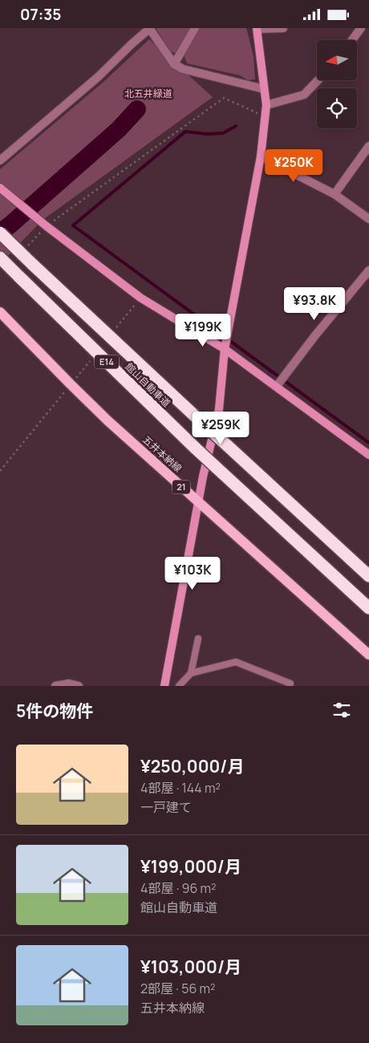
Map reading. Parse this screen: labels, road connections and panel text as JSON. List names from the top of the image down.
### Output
{
  "streets": {
    "highway": ["E14", "館山自動車道"],
    "main road": ["五井本納線", "21"]
  },
  "parks": ["北五井緑道"],
  "north": "left",
  "page": {
    "status": "07:35",
    "price": [
      "¥250K",
      "¥93.8K",
      "¥199K",
      "¥259K",
      "¥103K"
    ],
    "heading": "5件の物件",
    "list": [
      {
        "name": "¥250,000/月",
        "note": "4部屋 · 144 m² · 一戸建て"
      },
      {
        "name": "¥199,000/月",
        "note": "4部屋 · 96 m² · 館山自動車道"
      },
      {
        "name": "¥103,000/月",
        "note": "2部屋 · 56 m² · 五井本納線"
      }
    ]
  }
}
